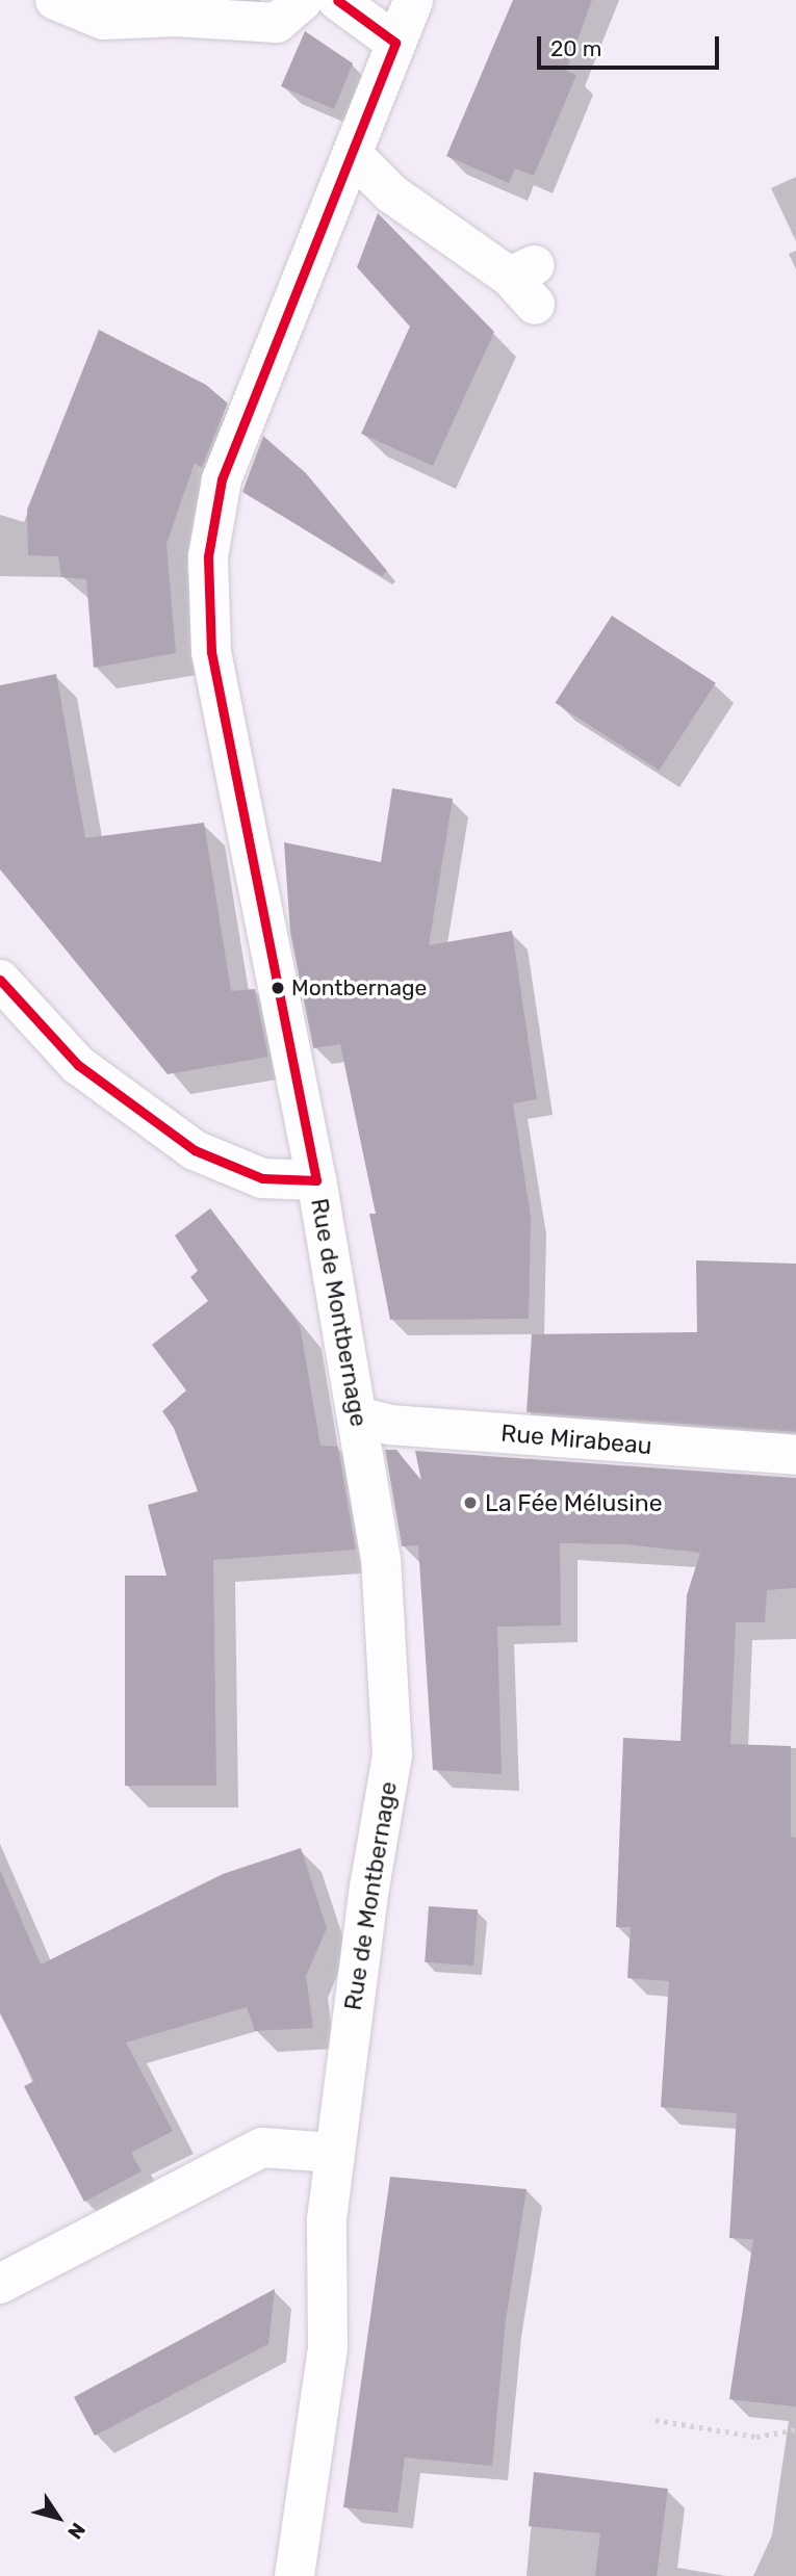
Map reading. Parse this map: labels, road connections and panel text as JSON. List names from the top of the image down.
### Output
{
  "streets": {
    "street": ["Rue de Montbernage", "Rue Mirabeau"]
  },
  "crossings": [
    ["Rue de Montbernage", "Rue Mirabeau"]
  ],
  "places": ["Montbernage", "La Fée Mélusine"],
  "scale_bar": "20 m",
  "north": "bottom right"
}
